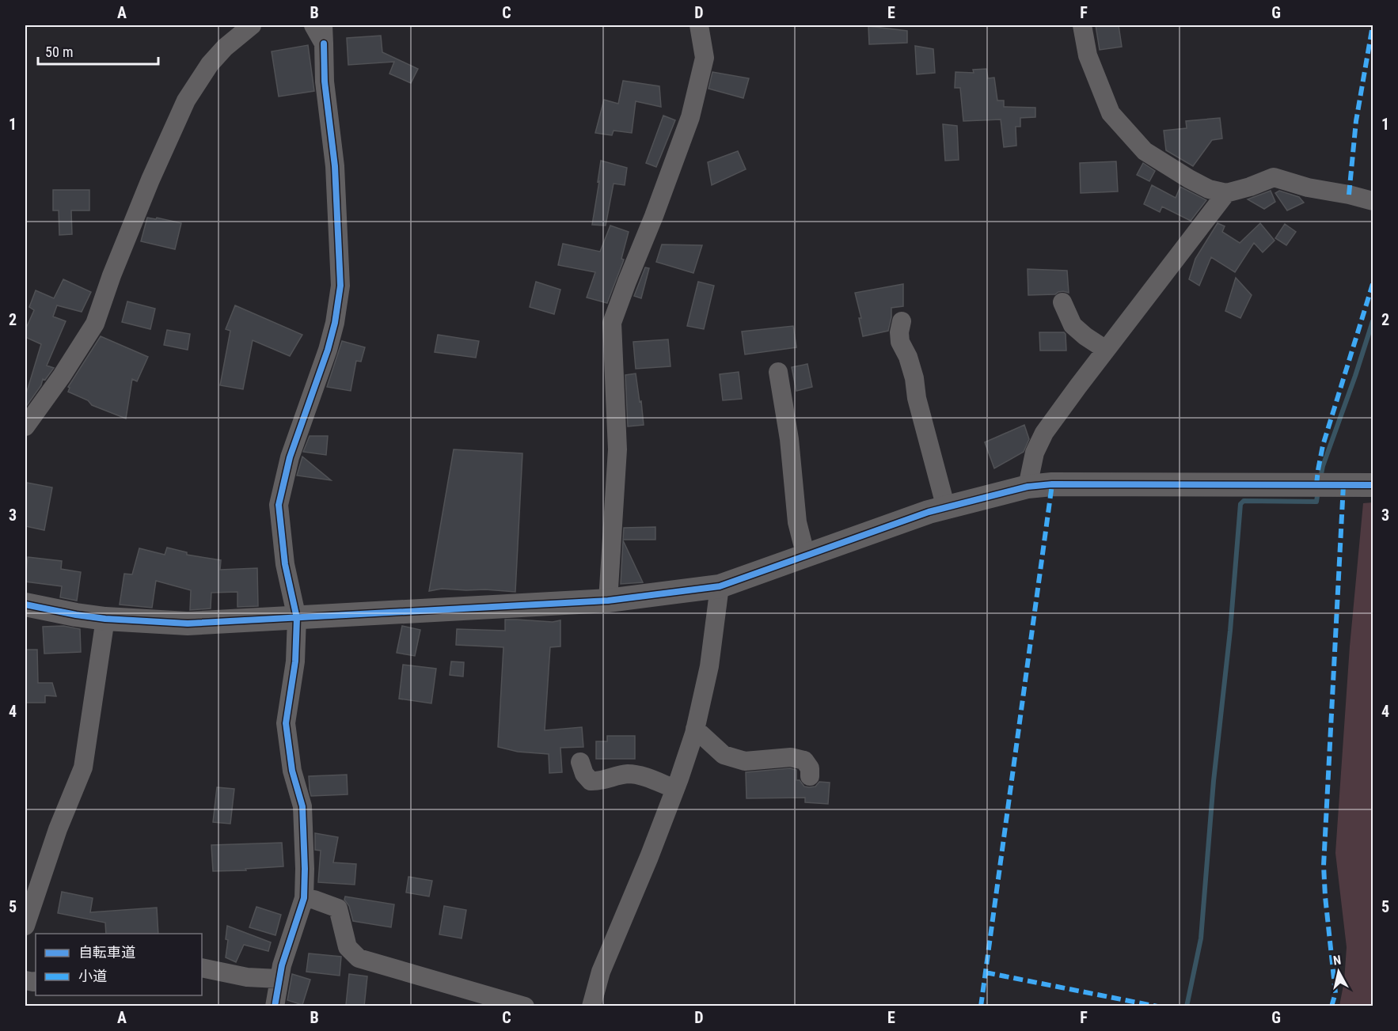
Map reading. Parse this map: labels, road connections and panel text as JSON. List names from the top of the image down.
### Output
{
  "legend": ["自転車道", "小道"],
  "scale_bar": "50 m",
  "north": "top",
  "grid": {
    "columns": [
      "A",
      "B",
      "C",
      "D",
      "E",
      "F",
      "G"
    ],
    "rows": [
      "1",
      "2",
      "3",
      "4",
      "5"
    ]
  }
}
